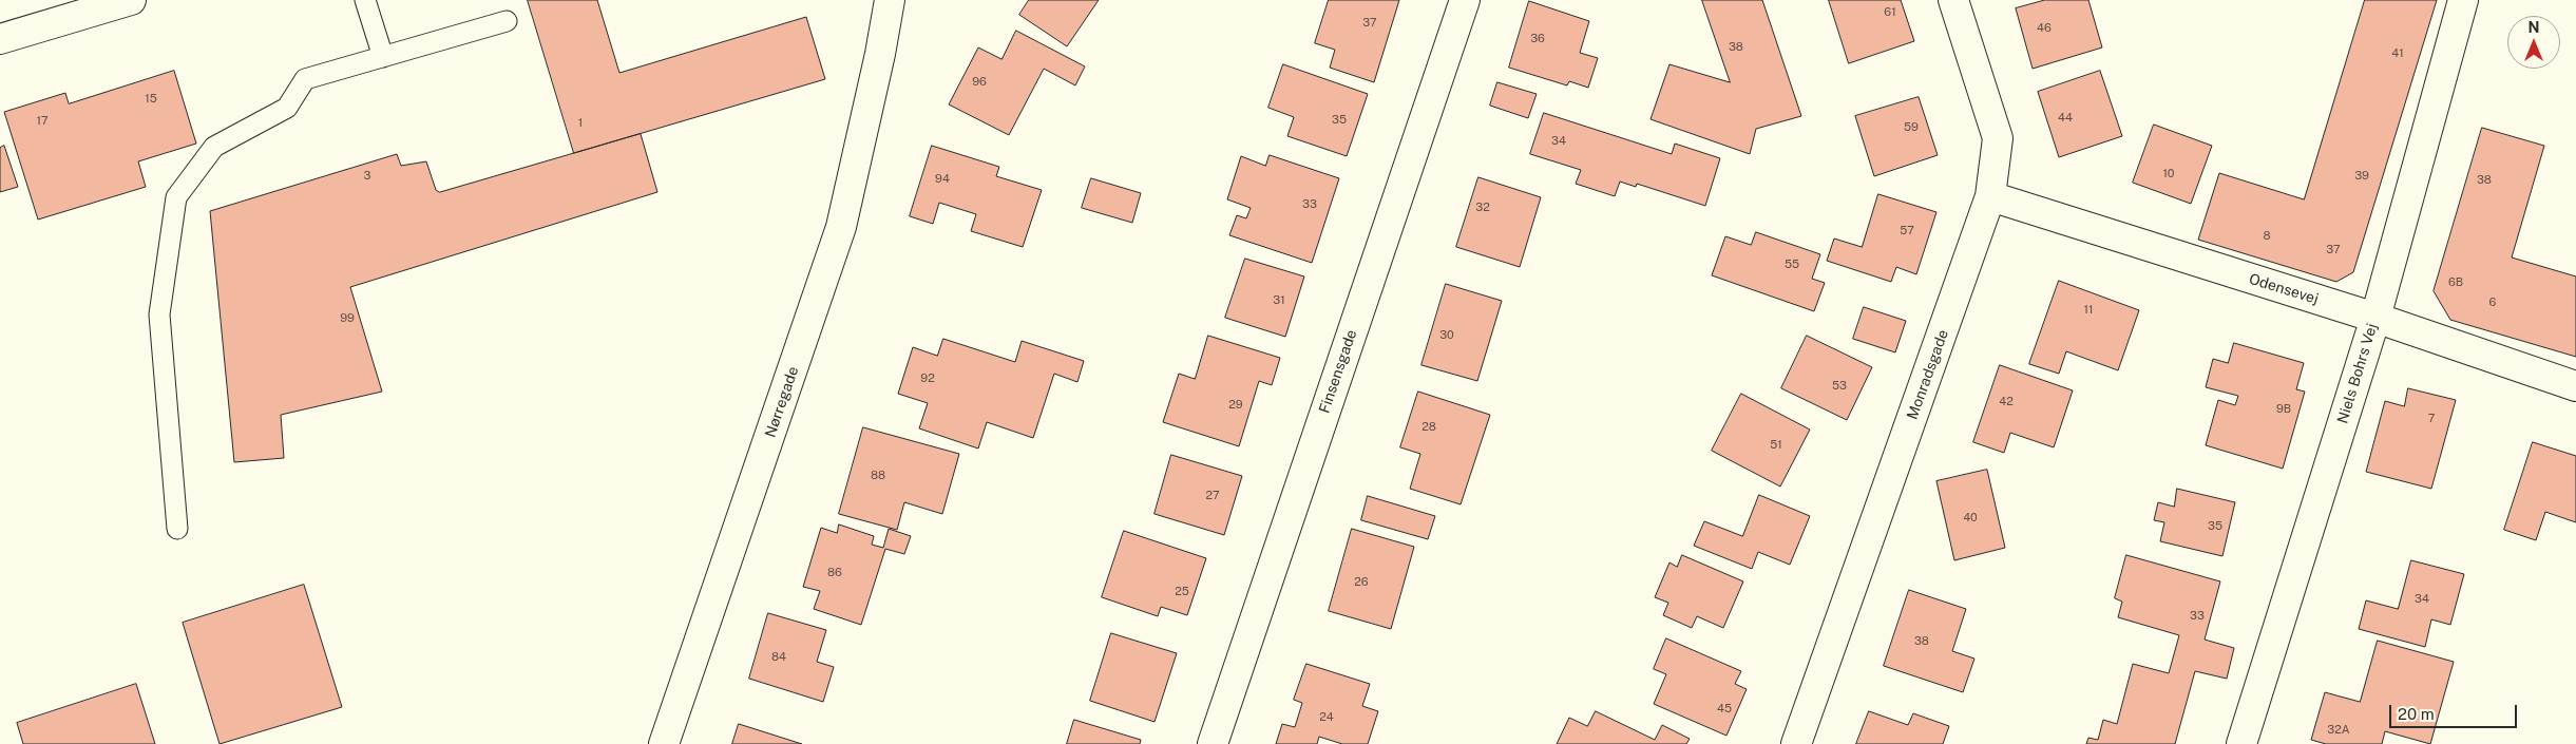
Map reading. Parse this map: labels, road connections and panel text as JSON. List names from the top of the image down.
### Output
{
  "streets": {
    "street": [
      "Odensevej",
      "Finsensgade",
      "Niels Bohrs Vej",
      "Monradsgade",
      "Nørregade"
    ]
  },
  "crossings": [
    ["Odensevej", "Niels Bohrs Vej"],
    ["Odensevej", "Monradsgade"]
  ],
  "house_numbers": [
    "61",
    "37",
    "46",
    "36",
    "38",
    "41",
    "96",
    "15",
    "44",
    "35",
    "17",
    "1",
    "59",
    "34",
    "10",
    "3",
    "39",
    "94",
    "38",
    "33",
    "32",
    "57",
    "8",
    "37",
    "55",
    "6B",
    "31",
    "6",
    "11",
    "99",
    "30",
    "92",
    "53",
    "42",
    "29",
    "9B",
    "7",
    "28",
    "51",
    "88",
    "27",
    "40",
    "35",
    "86",
    "26",
    "25",
    "34",
    "33",
    "38",
    "84",
    "45",
    "24",
    "32A"
  ],
  "scale_bar": "20 m",
  "north": "top"
}
